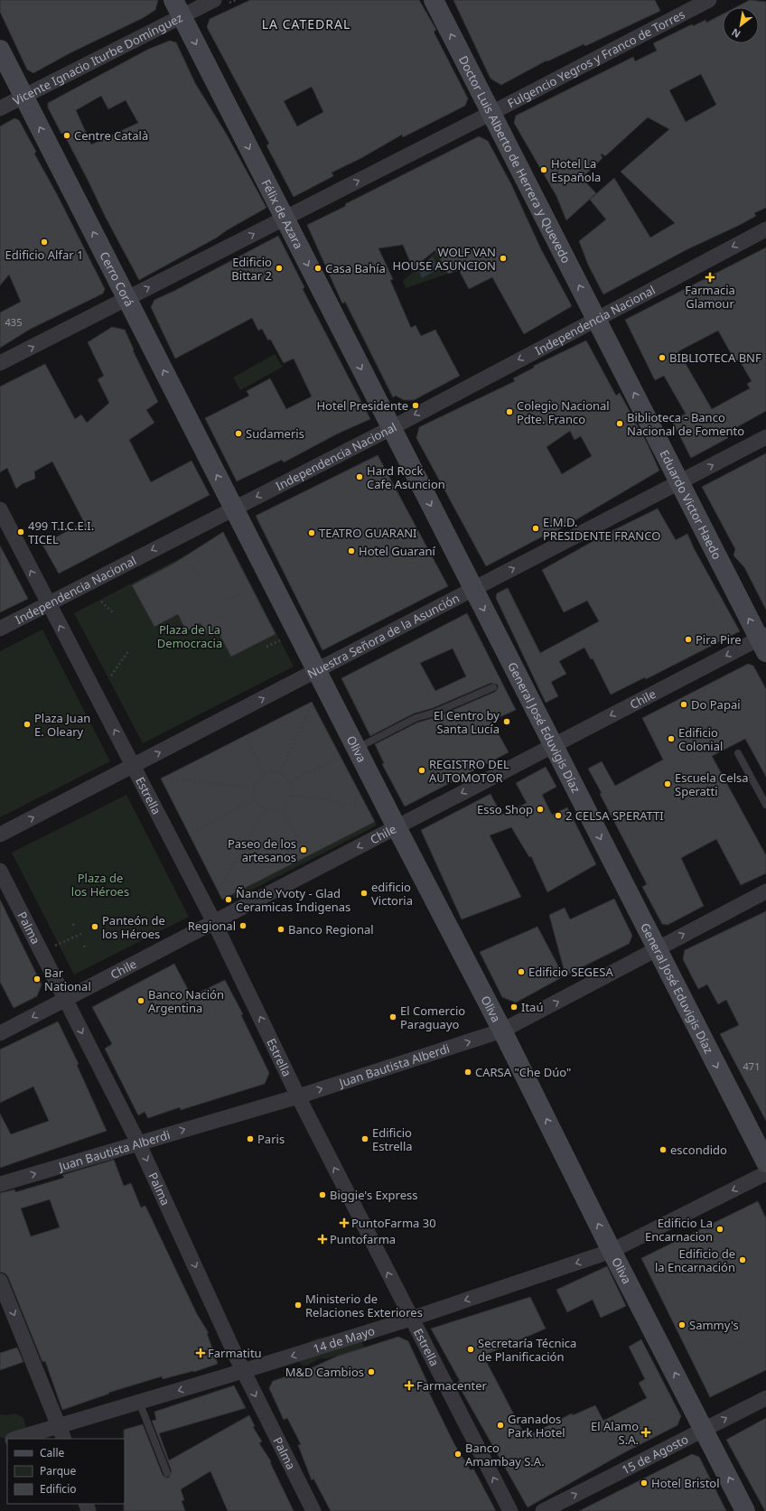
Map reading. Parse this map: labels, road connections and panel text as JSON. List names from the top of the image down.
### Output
{
  "streets": {
    "street": [
      "Fulgencio Yegros y Franco de Torres",
      "Vicente Ignacio Iturbe Domínguez",
      "Doctor Luis Alberto de Herrera y Quevedo",
      "Félix de Azara",
      "Cerro Corá",
      "Independencia Nacional",
      "Eduardo Victor Haedo",
      "Nuestra Señora de la Asunción",
      "Chile",
      "General José Eduvigis Díaz",
      "Oliva",
      "Estrella",
      "Palma",
      "Juan Bautista Alberdi",
      "14 de Mayo",
      "15 de Agosto"
    ]
  },
  "crossings": [
    ["Fulgencio Yegros y Franco de Torres", "Doctor Luis Alberto de Herrera y Quevedo"],
    ["Fulgencio Yegros y Franco de Torres", "Félix de Azara"],
    ["Fulgencio Yegros y Franco de Torres", "Cerro Corá"],
    ["Vicente Ignacio Iturbe Domínguez", "Félix de Azara"],
    ["Vicente Ignacio Iturbe Domínguez", "Cerro Corá"],
    ["Doctor Luis Alberto de Herrera y Quevedo", "Independencia Nacional"],
    ["Doctor Luis Alberto de Herrera y Quevedo", "Eduardo Victor Haedo"],
    ["Félix de Azara", "Independencia Nacional"],
    ["Félix de Azara", "General José Eduvigis Díaz"],
    ["Cerro Corá", "Independencia Nacional"],
    ["Cerro Corá", "Oliva"],
    ["Independencia Nacional", "Eduardo Victor Haedo"],
    ["Independencia Nacional", "General José Eduvigis Díaz"],
    ["Independencia Nacional", "Oliva"],
    ["Independencia Nacional", "Estrella"],
    ["Eduardo Victor Haedo", "Nuestra Señora de la Asunción"],
    ["Eduardo Victor Haedo", "Chile"],
    ["Nuestra Señora de la Asunción", "General José Eduvigis Díaz"],
    ["Nuestra Señora de la Asunción", "Oliva"],
    ["Nuestra Señora de la Asunción", "Estrella"],
    ["Chile", "General José Eduvigis Díaz"],
    ["Chile", "Oliva"],
    ["Chile", "Estrella"],
    ["Chile", "Palma"],
    ["General José Eduvigis Díaz", "Juan Bautista Alberdi"],
    ["Oliva", "Juan Bautista Alberdi"],
    ["Oliva", "14 de Mayo"],
    ["Oliva", "15 de Agosto"],
    ["Estrella", "Juan Bautista Alberdi"],
    ["Estrella", "14 de Mayo"],
    ["Palma", "Juan Bautista Alberdi"],
    ["Palma", "14 de Mayo"]
  ],
  "one_way": [
    "Fulgencio Yegros y Franco de Torres",
    "Doctor Luis Alberto de Herrera y Quevedo",
    "Félix de Azara",
    "Cerro Corá",
    "Independencia Nacional",
    "Eduardo Victor Haedo",
    "Nuestra Señora de la Asunción",
    "Chile",
    "General José Eduvigis Díaz",
    "Oliva",
    "Estrella",
    "Palma",
    "Juan Bautista Alberdi",
    "14 de Mayo",
    "15 de Agosto"
  ],
  "districts": ["LA CATEDRAL"],
  "parks": ["Plaza de La Democracia", "Plaza de los Héroes"],
  "places": {
    "other": [
      "Centre Català",
      "Hotel La Española",
      "Edificio Alfar 1",
      "WOLF VAN HOUSE ASUNCION",
      "Edificio Bittar 2",
      "Casa Bahía",
      "BIBLIOTECA BNF",
      "Hotel Presidente",
      "Colegio Nacional Pdte. Franco",
      "Biblioteca - Banco Nacional de Fomento",
      "Sudameris",
      "Hard Rock Cafe Asuncion",
      "E.M.D. PRESIDENTE FRANCO",
      "499 T.I.C.E.I. TICEL",
      "TEATRO GUARANI",
      "Hotel Guaraní",
      "Pira Pire",
      "Do Papai",
      "El Centro by Santa Lucía",
      "Plaza Juan E. Oleary",
      "Edificio Colonial",
      "REGISTRO DEL AUTOMOTOR",
      "Escuela Celsa Speratti",
      "Esso Shop",
      "2 CELSA SPERATTI",
      "Paseo de los artesanos",
      "edificio Victoria",
      "Ñande Yvoty - Glad Ceramicas Indigenas",
      "Regional",
      "Panteón de los Héroes",
      "Banco Regional",
      "Edificio SEGESA",
      "Bar National",
      "Banco Nación Argentina",
      "Itaú",
      "El Comercio Paraguayo",
      "CARSA \"Che Dúo\"",
      "Paris",
      "Edificio Estrella",
      "escondido",
      "Biggie's Express",
      "Edificio La Encarnacion",
      "Edificio de la Encarnación",
      "Ministerio de Relaciones Exteriores",
      "Sammy's",
      "Secretaría Técnica de Planificación",
      "M&D Cambios",
      "Granados Park Hotel",
      "Banco Amambay S.A.",
      "Hotel Bristol"
    ],
    "health": [
      "Farmacia Glamour",
      "PuntoFarma 30",
      "Puntofarma",
      "Farmatitu",
      "Farmacenter",
      "El Alamo S.A."
    ]
  },
  "house_numbers": ["435", "471"],
  "legend": ["Calle", "Parque", "Edificio"],
  "north": "bottom left"
}
